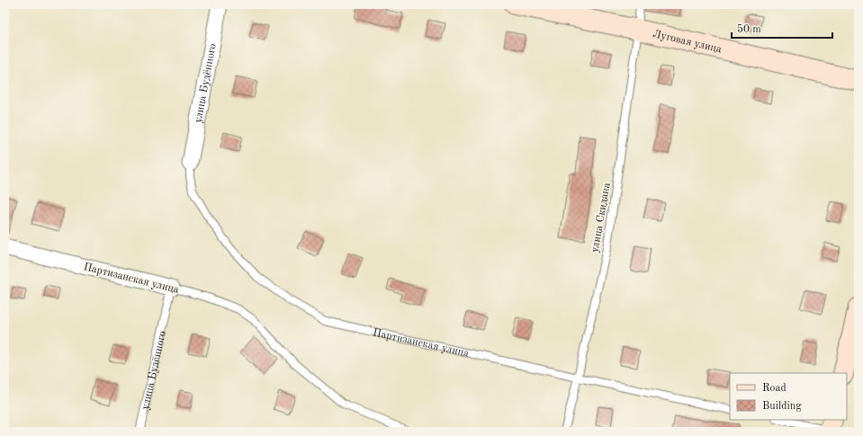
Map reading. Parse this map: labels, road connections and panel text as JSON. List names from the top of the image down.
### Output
{
  "streets": {
    "street": ["Луговая улица", "улица Будённого", "Партизанская улица"],
    "lane": ["улица Скидана"]
  },
  "crossings": [
    ["Луговая улица", "улица Скидана"],
    ["улица Будённого", "Партизанская улица"],
    ["улица Скидана", "Партизанская улица"]
  ],
  "legend": ["Road", "Building"],
  "scale_bar": "50 m"
}
